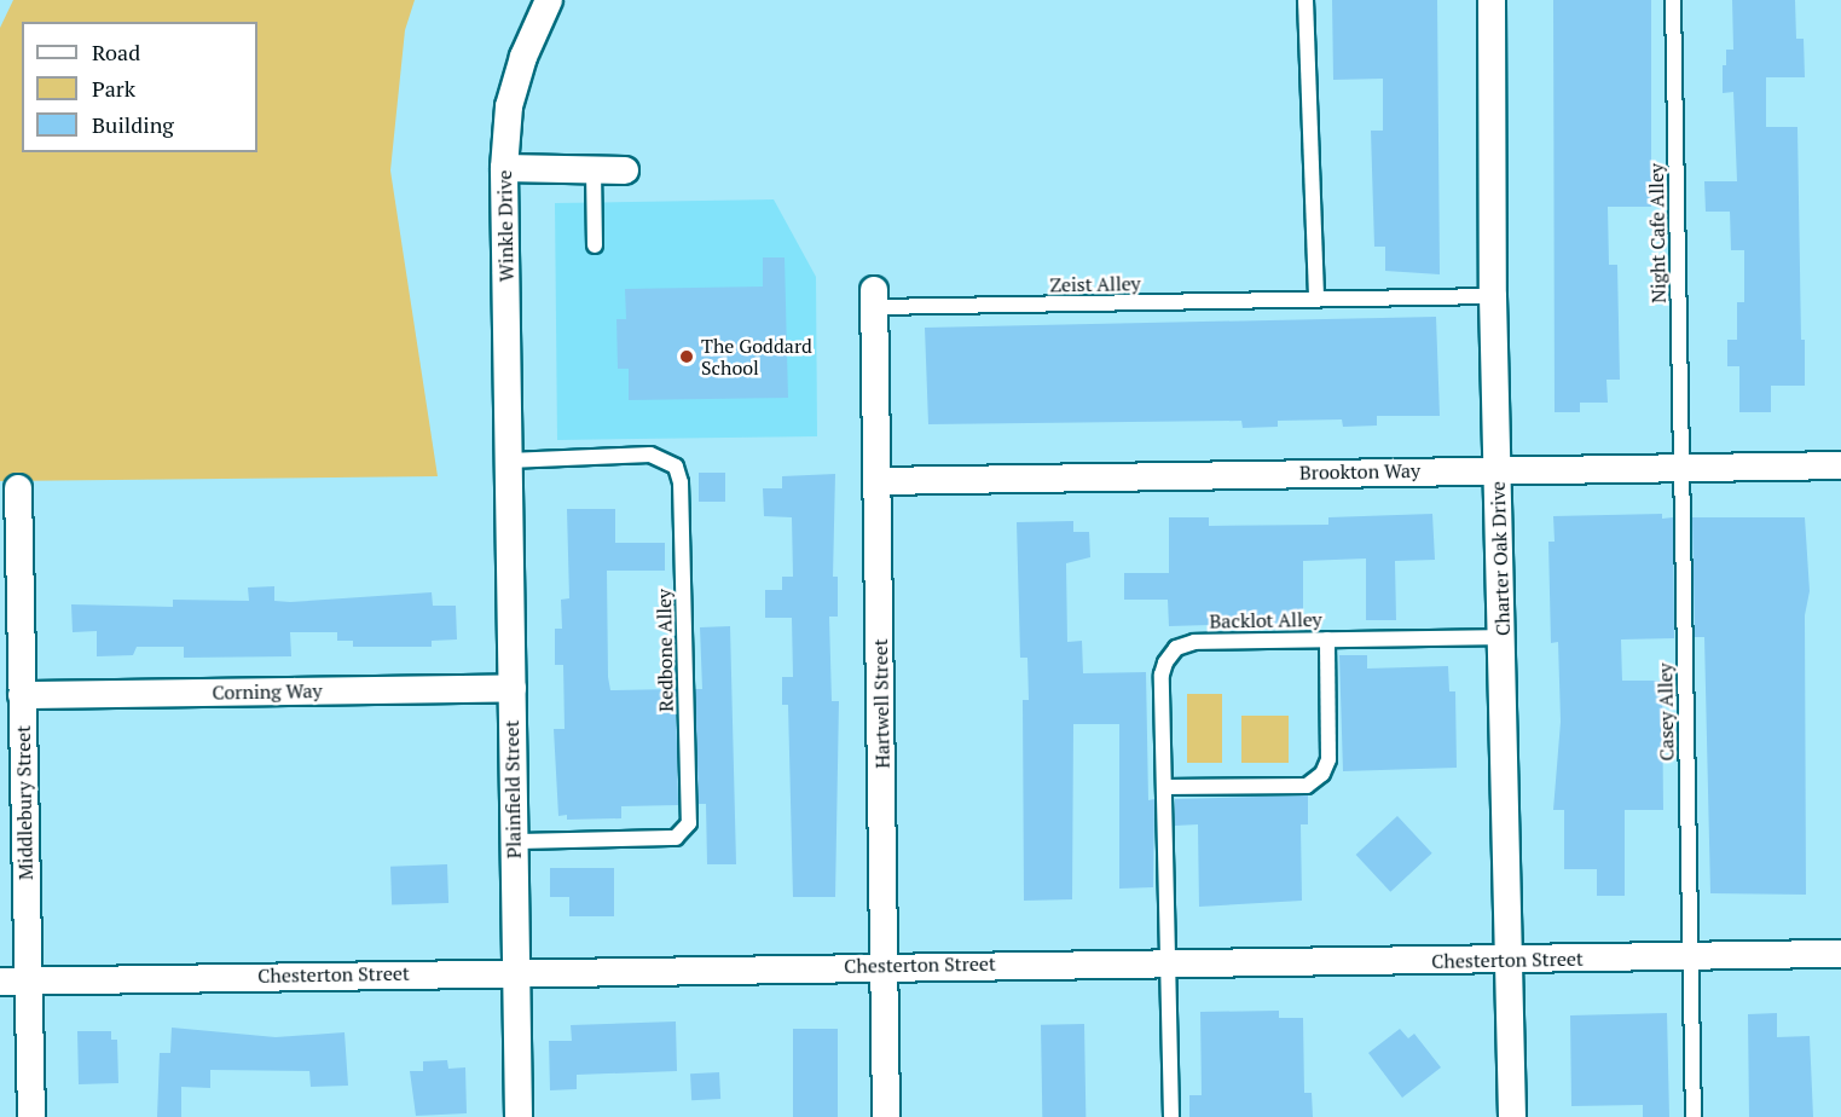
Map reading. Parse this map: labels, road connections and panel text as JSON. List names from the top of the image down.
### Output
{
  "streets": {
    "street": [
      "Winkle Drive",
      "Brookton Way",
      "Charter Oak Drive",
      "Corning Way",
      "Hartwell Street",
      "Plainfield Street",
      "Middlebury Street",
      "Chesterton Street"
    ],
    "lane": [
      "Night Cafe Alley",
      "Zeist Alley",
      "Backlot Alley",
      "Redbone Alley",
      "Casey Alley"
    ]
  },
  "crossings": [
    ["Winkle Drive", "Redbone Alley"],
    ["Winkle Drive", "Plainfield Street"],
    ["Night Cafe Alley", "Brookton Way"],
    ["Night Cafe Alley", "Casey Alley"],
    ["Zeist Alley", "Charter Oak Drive"],
    ["Zeist Alley", "Hartwell Street"],
    ["Brookton Way", "Charter Oak Drive"],
    ["Brookton Way", "Hartwell Street"],
    ["Brookton Way", "Casey Alley"],
    ["Charter Oak Drive", "Backlot Alley"],
    ["Charter Oak Drive", "Chesterton Street"],
    ["Backlot Alley", "Chesterton Street"],
    ["Redbone Alley", "Plainfield Street"],
    ["Corning Way", "Plainfield Street"],
    ["Corning Way", "Middlebury Street"],
    ["Hartwell Street", "Chesterton Street"],
    ["Casey Alley", "Chesterton Street"],
    ["Plainfield Street", "Chesterton Street"],
    ["Middlebury Street", "Chesterton Street"]
  ],
  "places": ["The Goddard School"],
  "legend": ["Road", "Park", "Building"]
}
